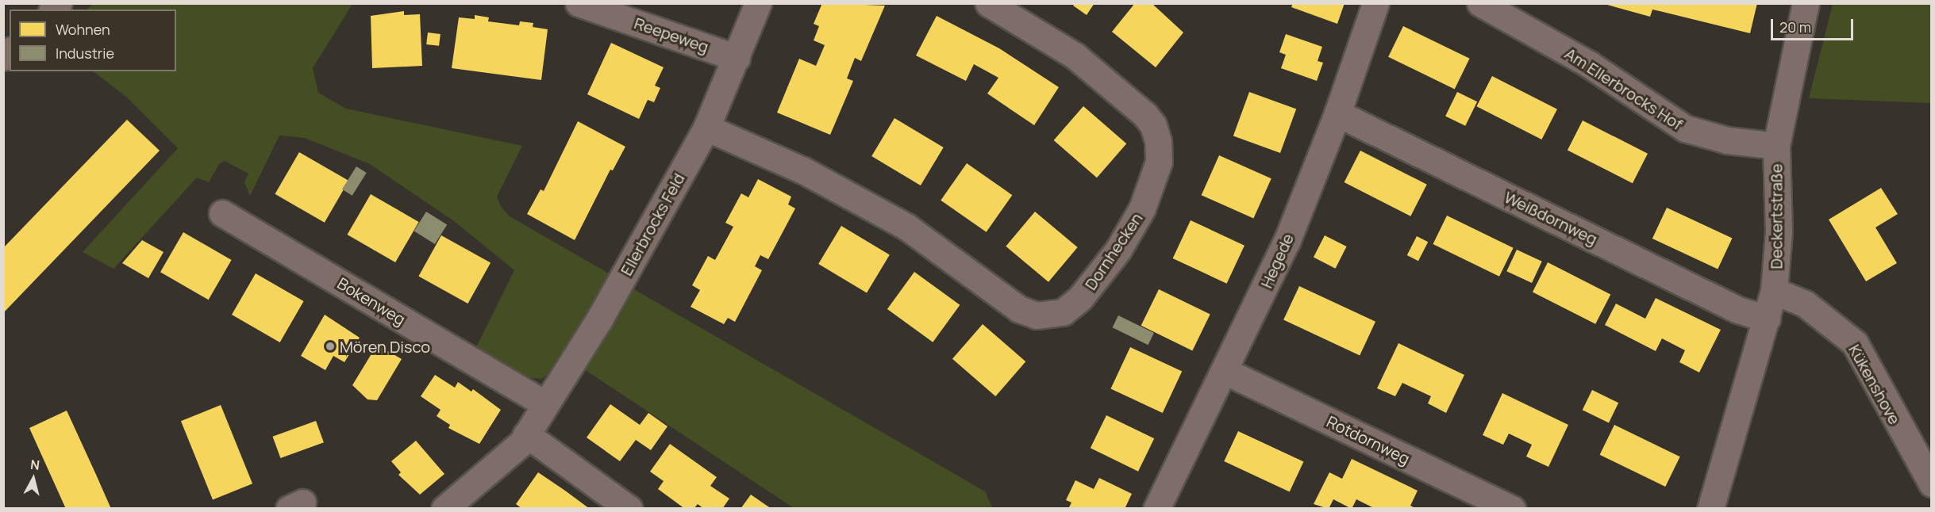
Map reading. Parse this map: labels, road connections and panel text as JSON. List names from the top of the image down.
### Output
{
  "streets": {
    "street": [
      "Reepeweg",
      "Am Ellerbrocks Hof",
      "Deckertstraße",
      "Weißdornweg",
      "Ellerbrocks Feld",
      "Dornhecken",
      "Hegede",
      "Bokenweg",
      "Kükenshove",
      "Rotdornweg"
    ]
  },
  "crossings": [
    ["Reepeweg", "Ellerbrocks Feld"],
    ["Am Ellerbrocks Hof", "Deckertstraße"],
    ["Deckertstraße", "Weißdornweg"],
    ["Deckertstraße", "Kükenshove"],
    ["Weißdornweg", "Hegede"],
    ["Ellerbrocks Feld", "Dornhecken"],
    ["Ellerbrocks Feld", "Bokenweg"],
    ["Hegede", "Rotdornweg"]
  ],
  "places": ["Mören Disco"],
  "legend": ["Wohnen", "Industrie"],
  "scale_bar": "20 m",
  "north": "top"
}
